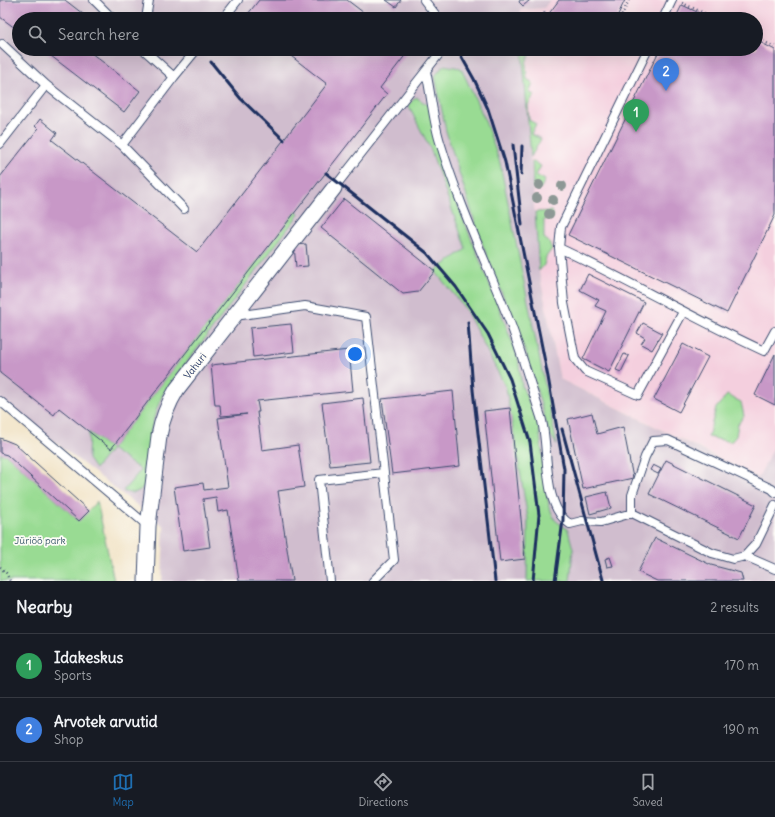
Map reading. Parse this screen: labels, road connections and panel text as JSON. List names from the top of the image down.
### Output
{
  "streets": {
    "street": ["Vahuri"]
  },
  "parks": ["Jüriöö park"],
  "page": {
    "search": "Search here",
    "pins": ["2", "1"],
    "heading": ["Nearby", "2 results"],
    "list": [
      {
        "mark": "1",
        "name": "Idakeskus",
        "note": "Sports",
        "value": "170 m"
      },
      {
        "mark": "2",
        "name": "Arvotek arvutid",
        "note": "Shop",
        "value": "190 m"
      }
    ],
    "nav": ["Map", "Directions", "Saved"]
  }
}
